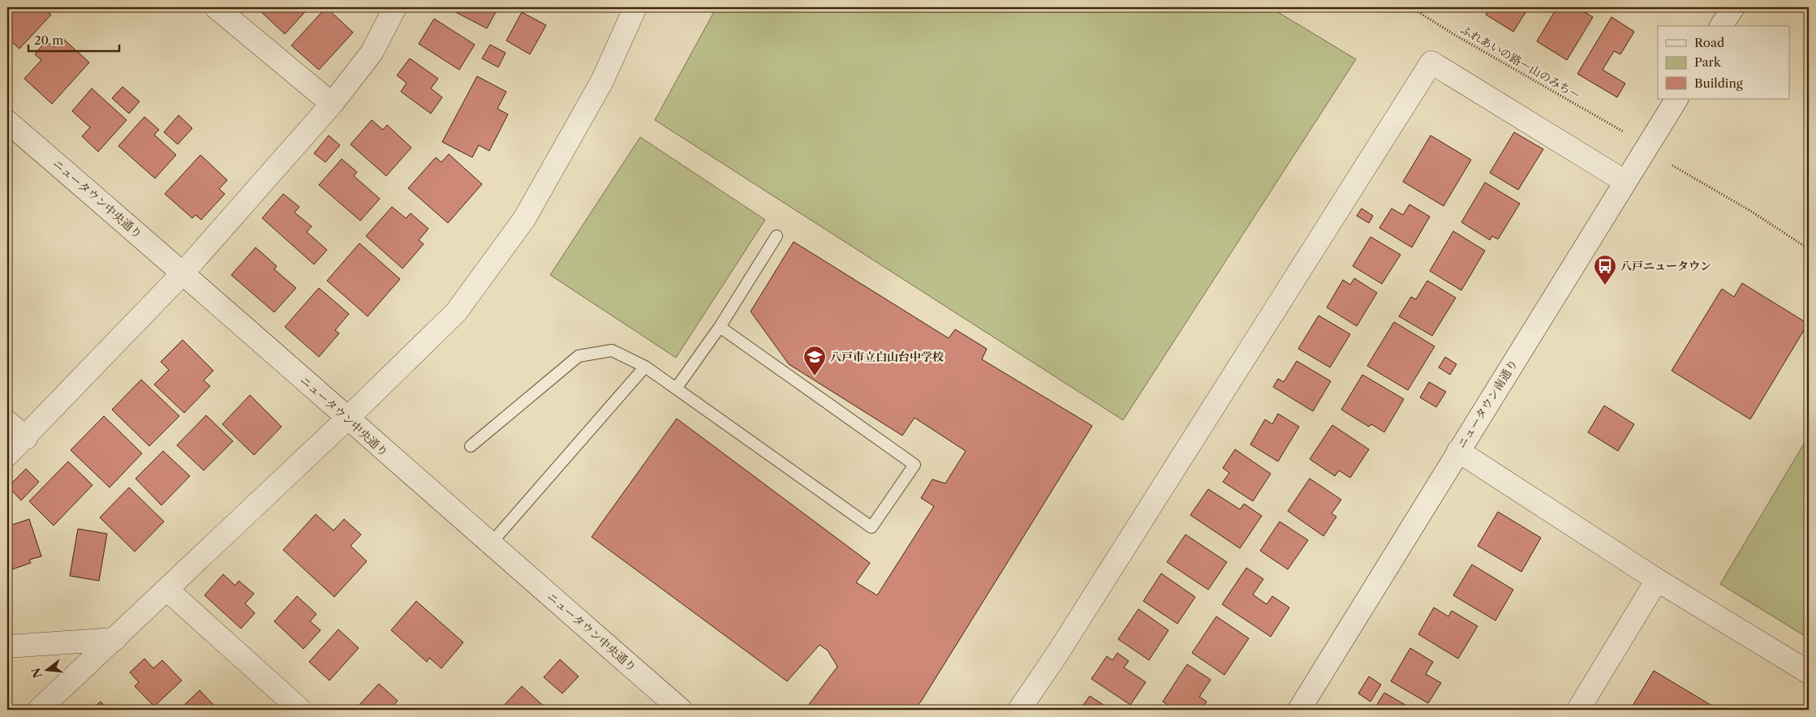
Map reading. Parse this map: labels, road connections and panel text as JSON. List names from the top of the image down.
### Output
{
  "streets": {
    "street": ["ニュータウン中央通り", "ニュータウン南通り"],
    "path": ["ふれあいの路－山のみち－"]
  },
  "places": {
    "bus stop": ["八戸ニュータウン"],
    "school or university": ["八戸市立白山台中学校"]
  },
  "legend": ["Road", "Park", "Building"],
  "scale_bar": "20 m",
  "north": "left"
}
